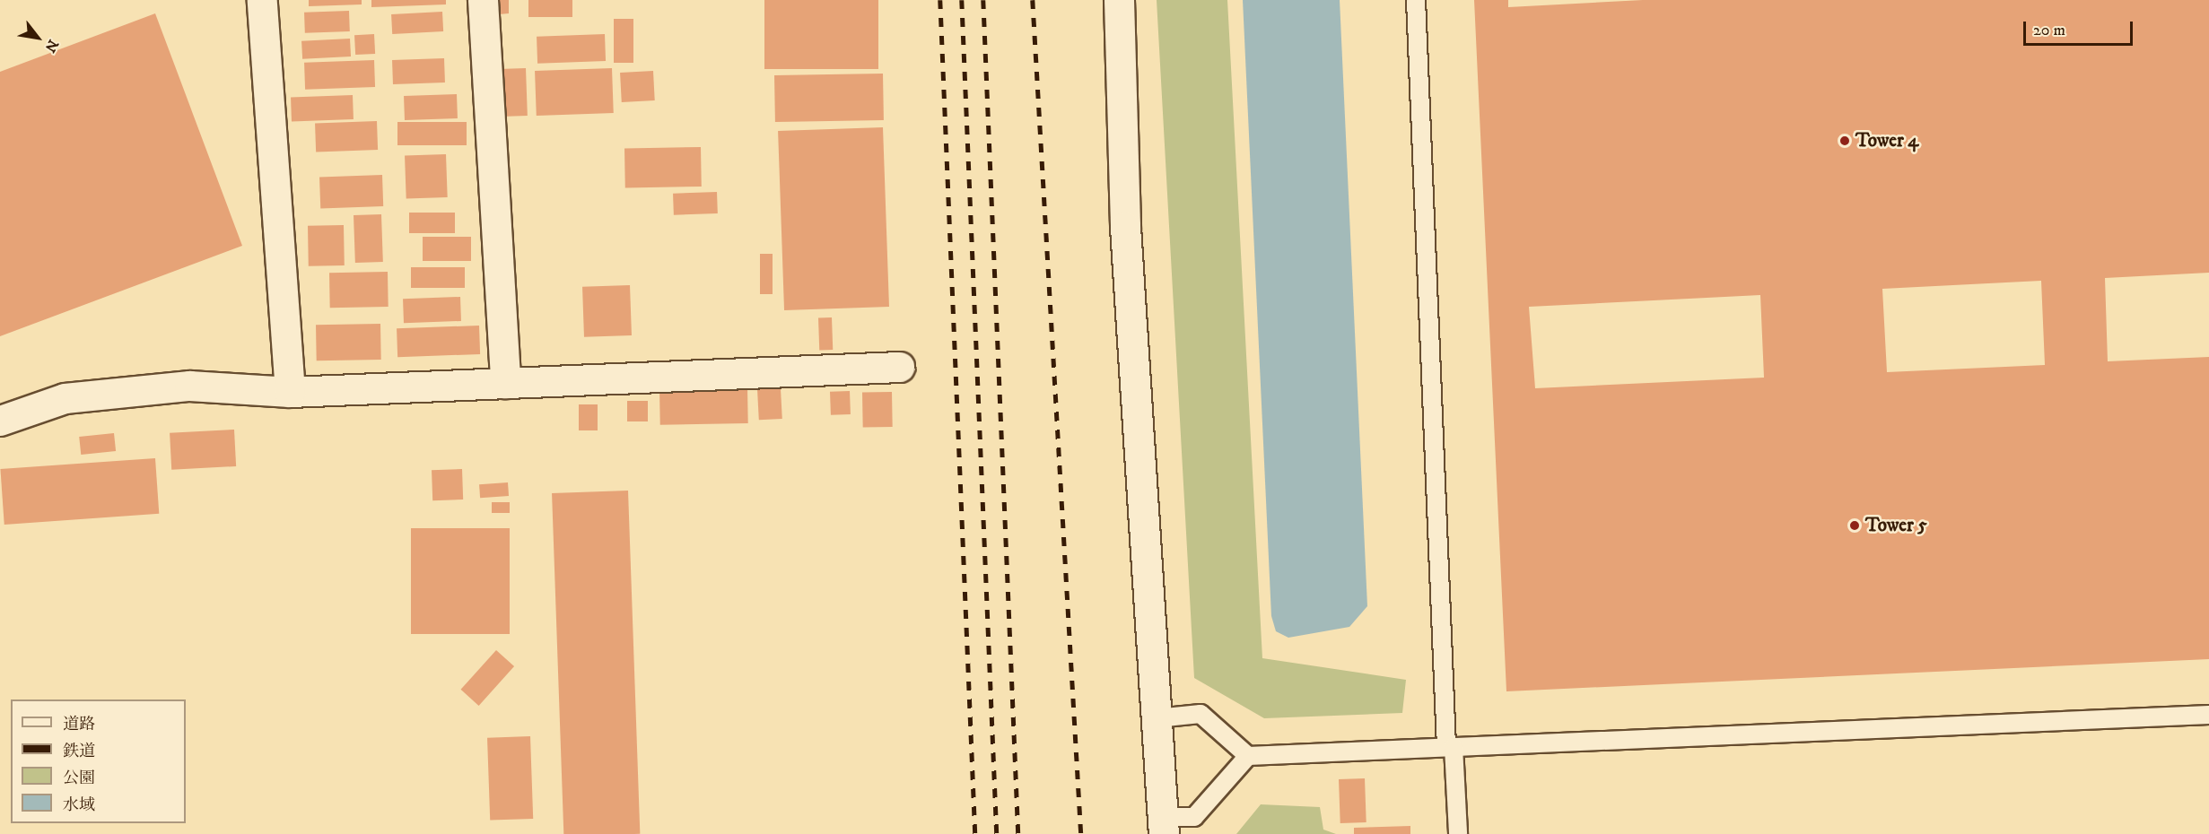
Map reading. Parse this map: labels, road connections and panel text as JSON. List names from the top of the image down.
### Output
{
  "places": ["Tower 4", "Tower 5"],
  "legend": [
    "道路",
    "鉄道",
    "公園",
    "水域"
  ],
  "scale_bar": "20 m",
  "north": "bottom right"
}
